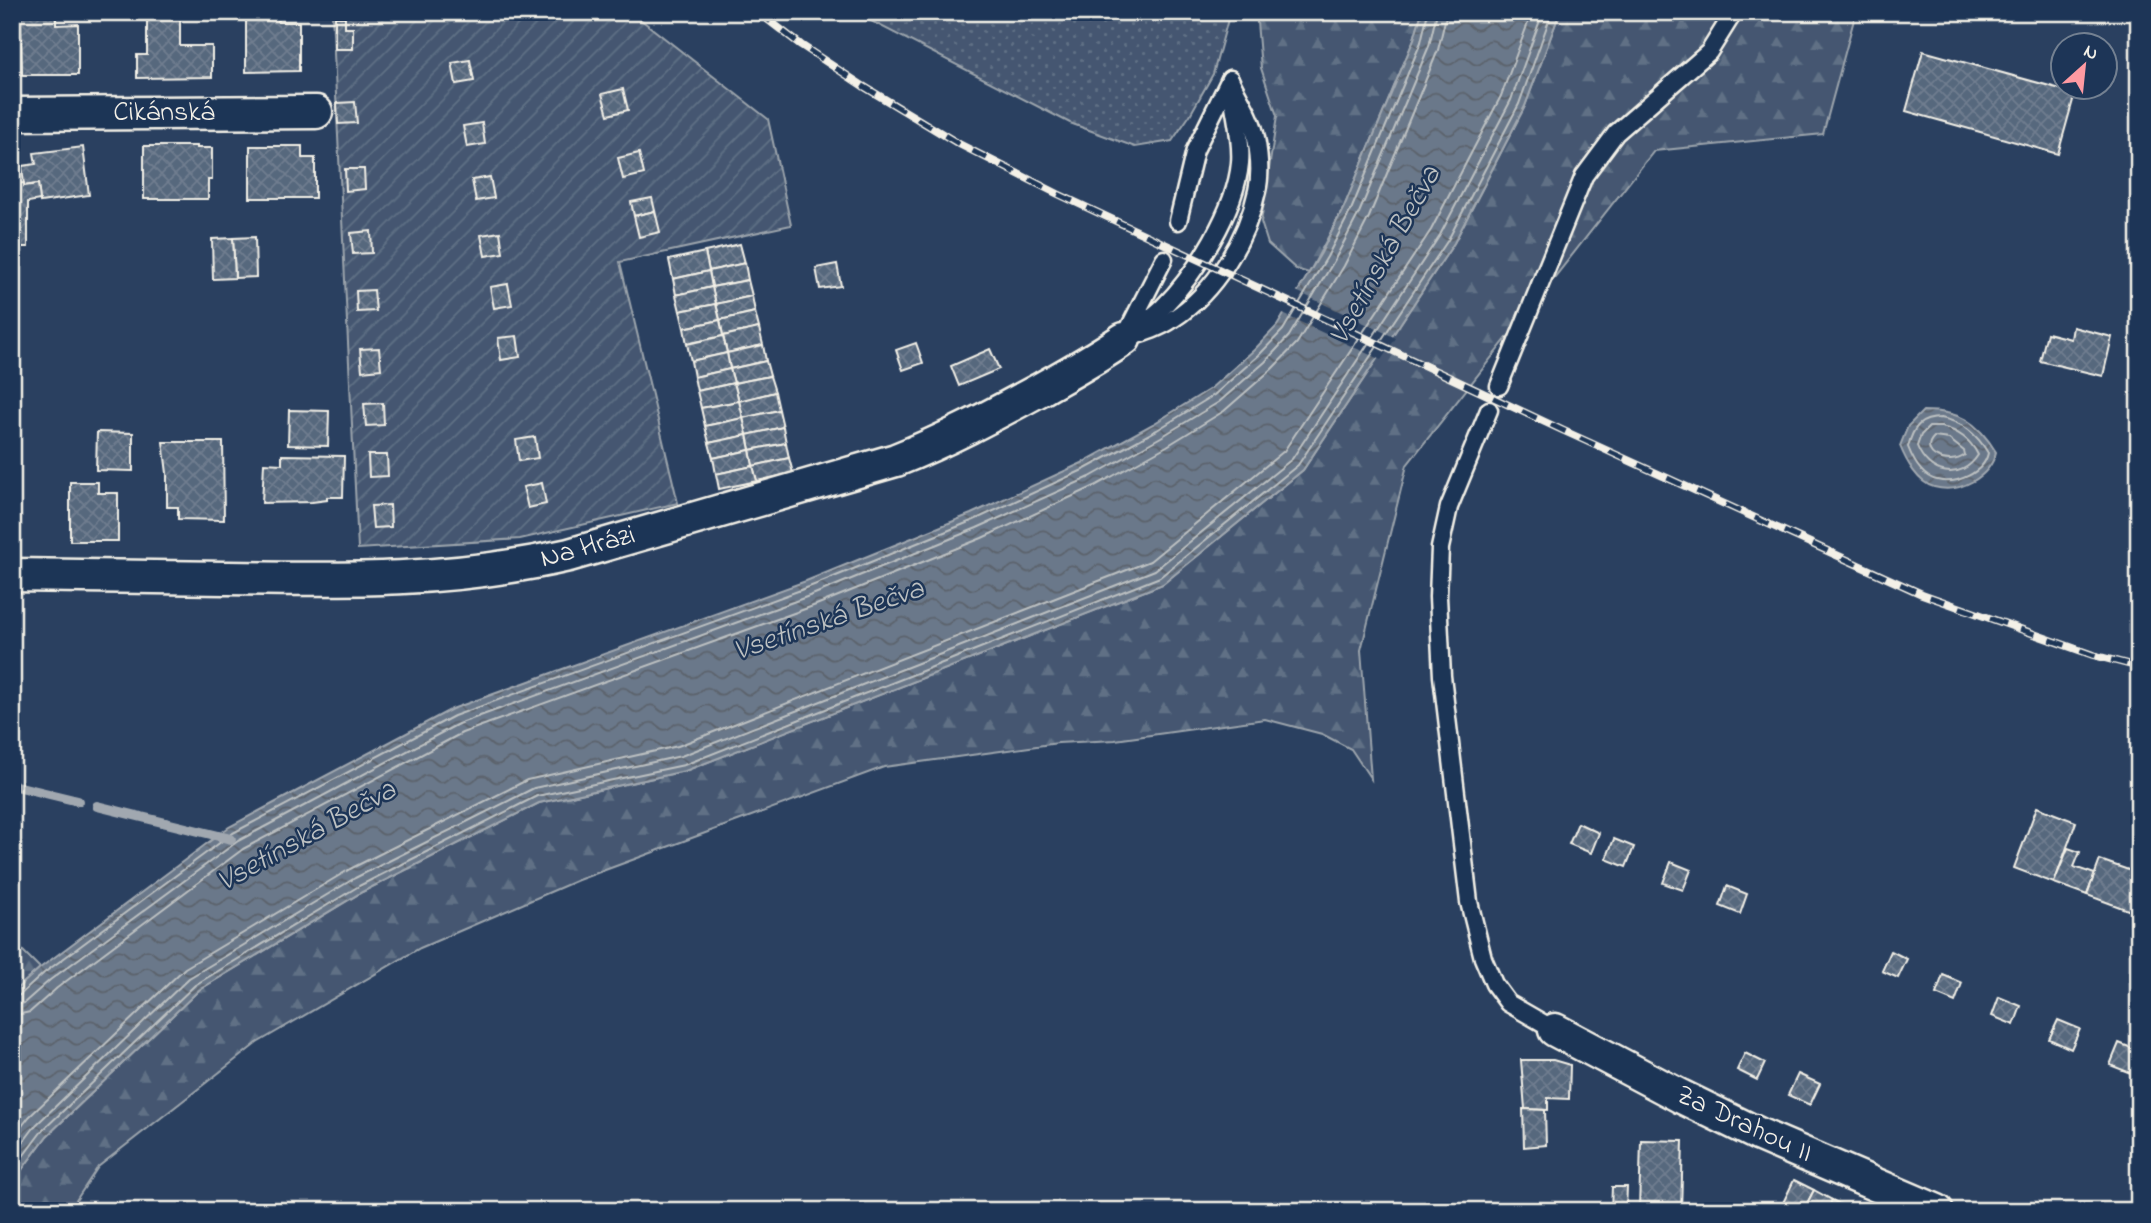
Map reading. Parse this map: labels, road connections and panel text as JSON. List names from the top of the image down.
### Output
{
  "streets": {
    "street": ["Cikánská", "Na Hrázi", "Za Drahou II"]
  },
  "water": ["Vsetínská Bečva"],
  "north": "top right"
}
